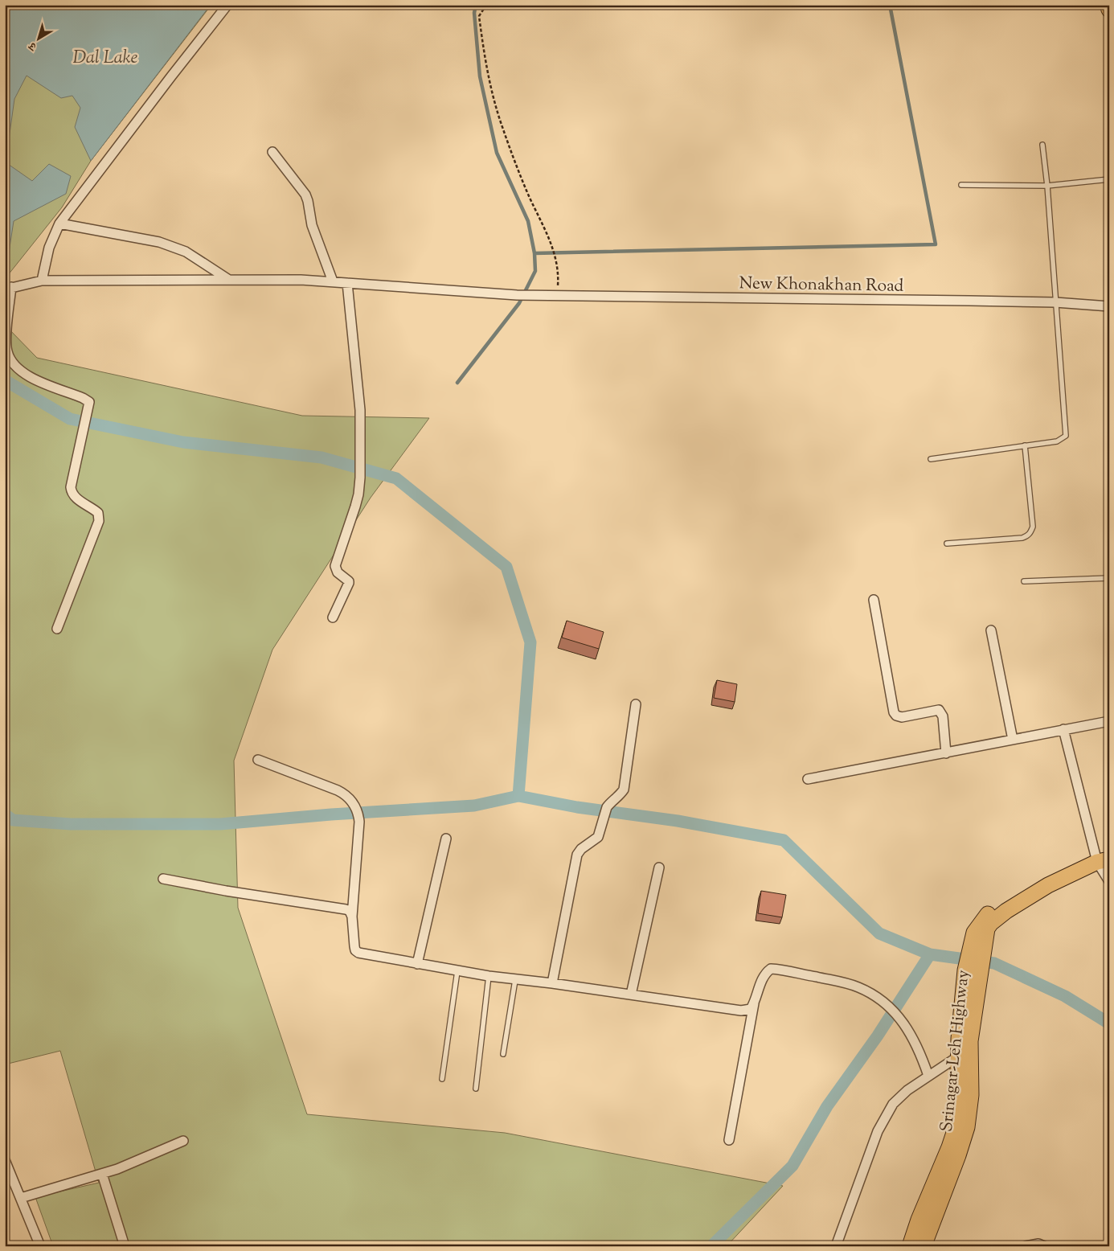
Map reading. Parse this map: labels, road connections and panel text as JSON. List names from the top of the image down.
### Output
{
  "streets": {
    "highway": ["Srinagar-Leh Highway"],
    "street": ["New Khonakhan Road"]
  },
  "water": ["Dal Lake"],
  "north": "bottom left"
}
